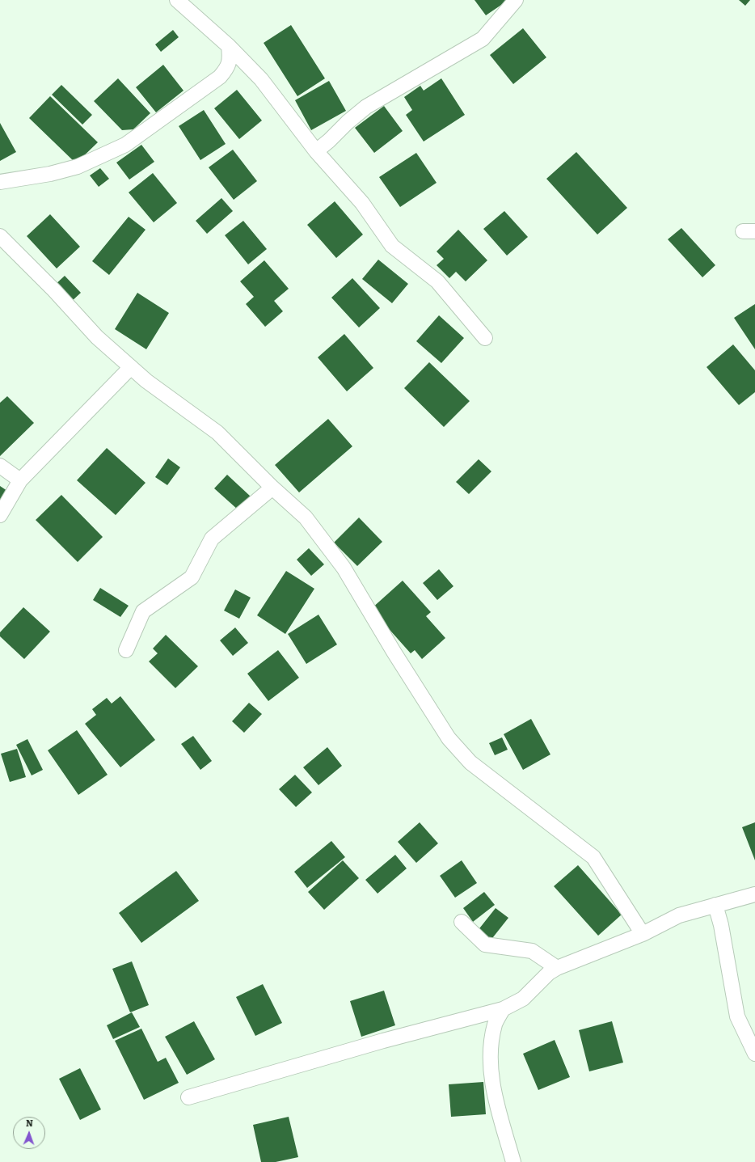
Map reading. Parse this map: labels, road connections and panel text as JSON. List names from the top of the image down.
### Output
{
  "north": "top"
}
